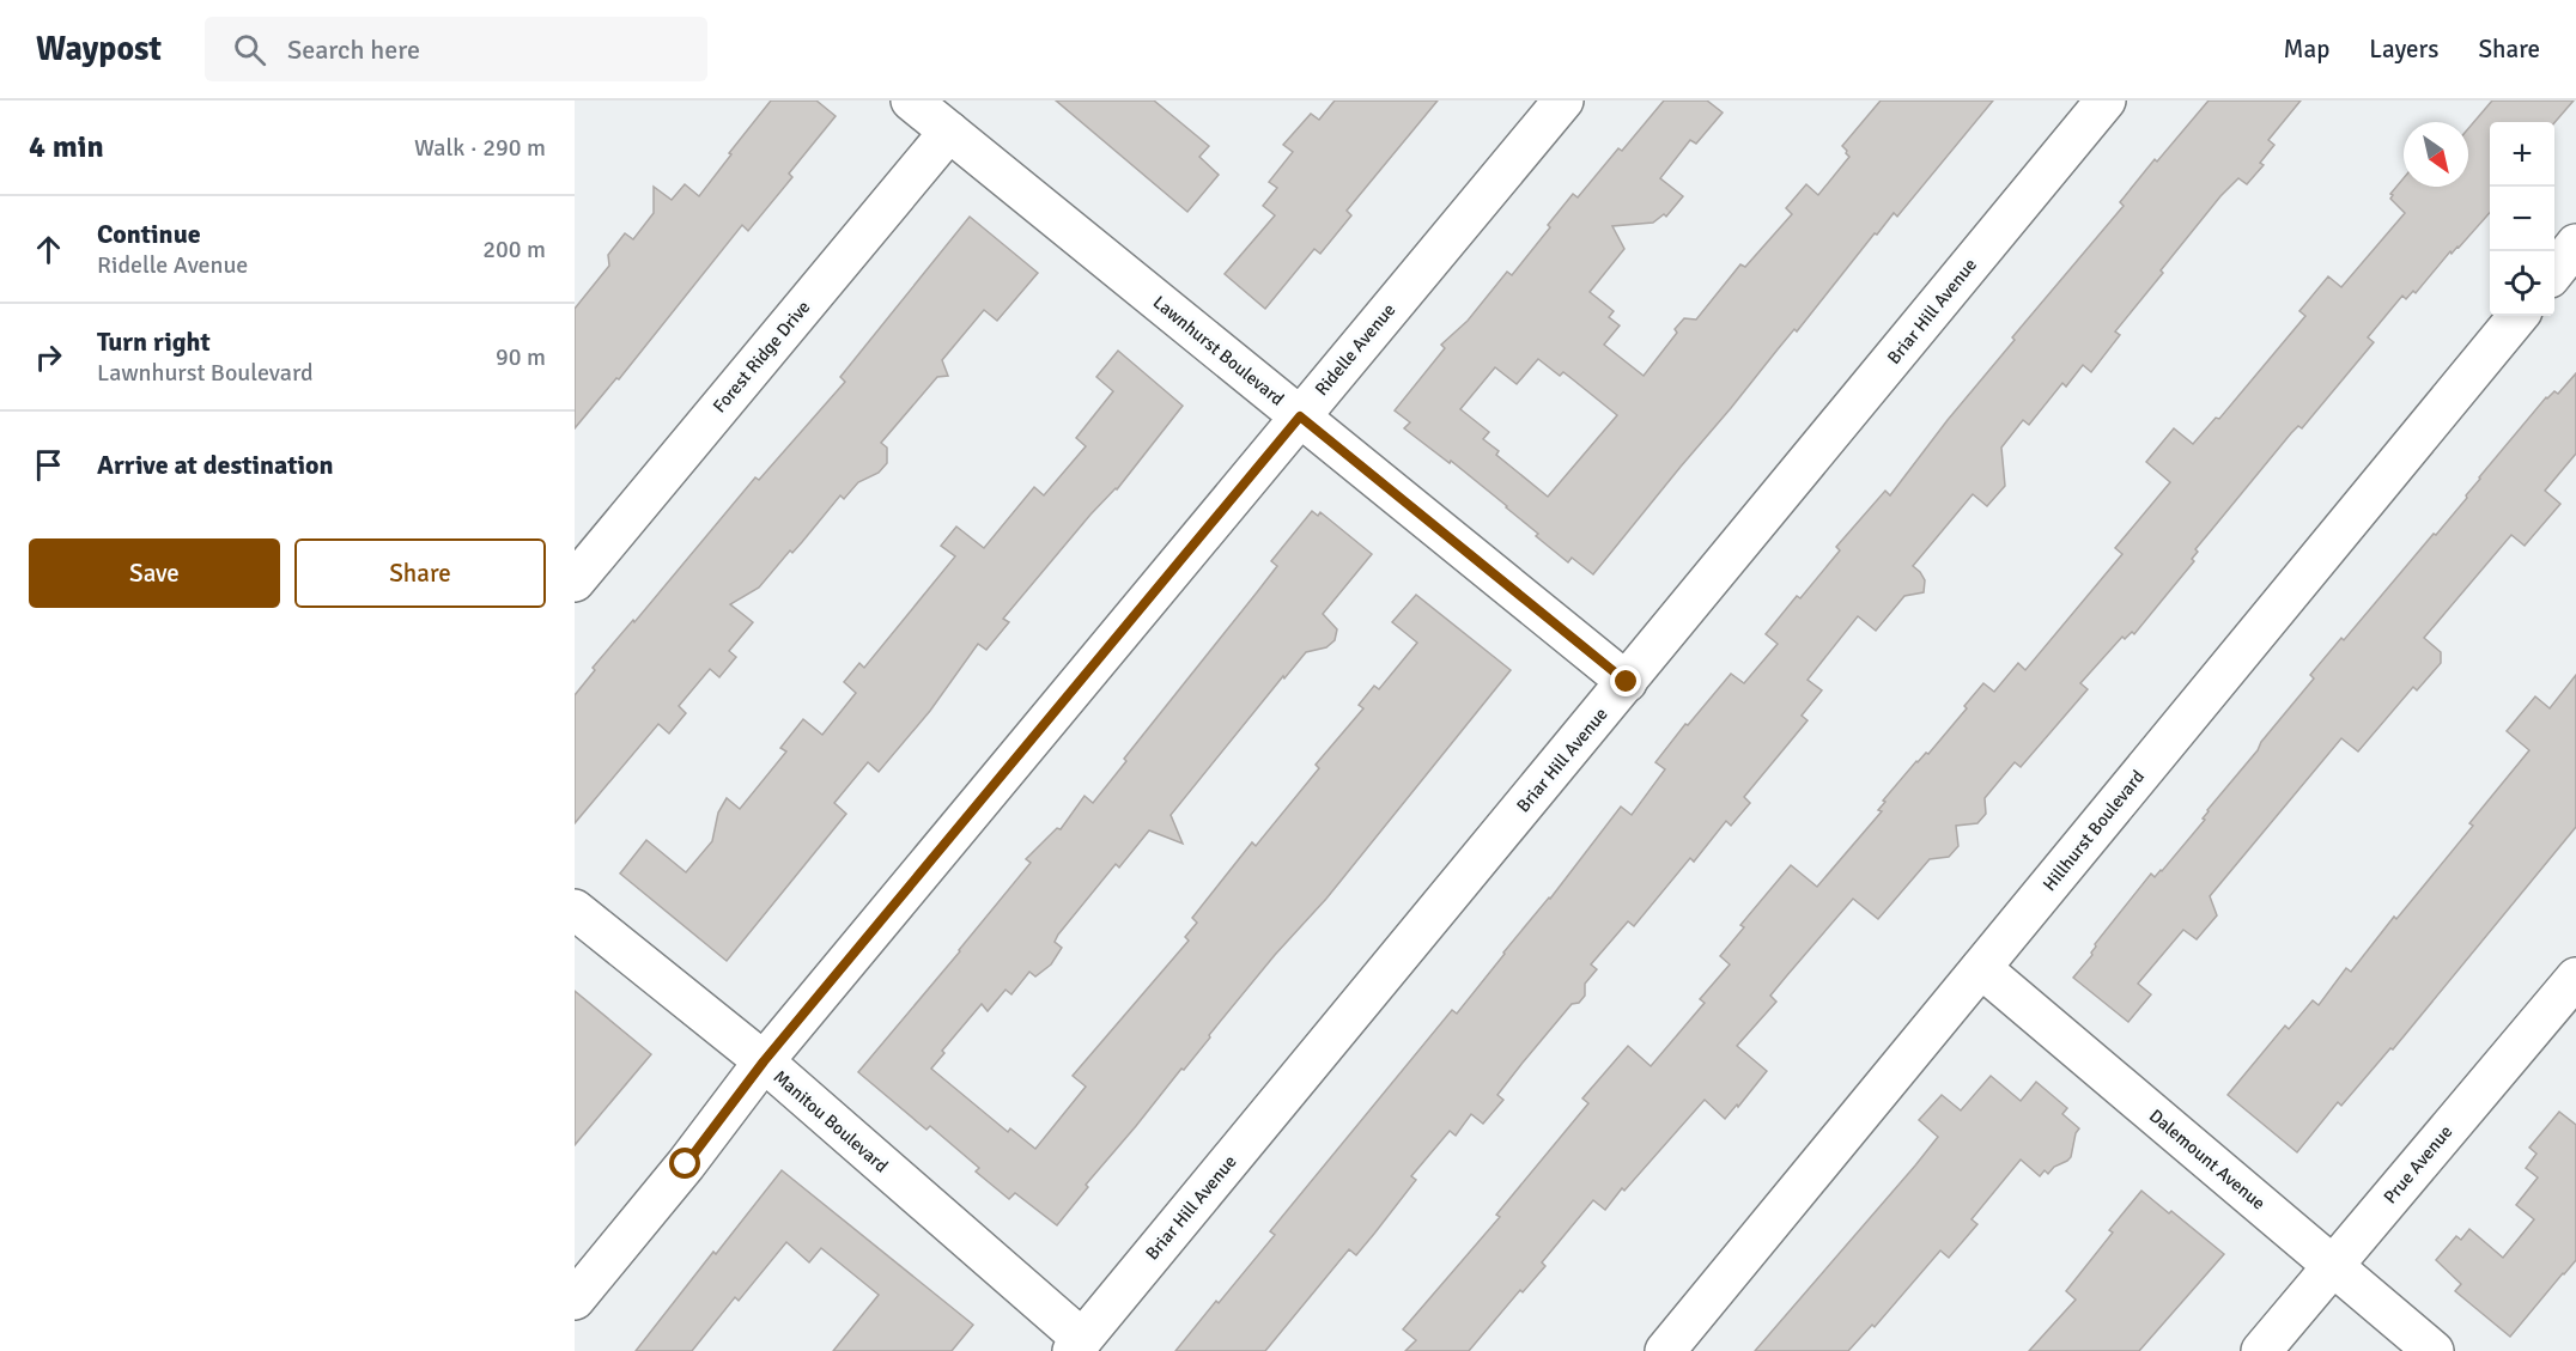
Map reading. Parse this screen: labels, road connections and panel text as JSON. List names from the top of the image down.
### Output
{
  "streets": {
    "street": [
      "Briar Hill Avenue",
      "Ridelle Avenue",
      "Lawnhurst Boulevard",
      "Forest Ridge Drive",
      "Hillhurst Boulevard",
      "Manitou Boulevard",
      "Dalemount Avenue",
      "Prue Avenue"
    ]
  },
  "crossings": [
    ["Briar Hill Avenue", "Lawnhurst Boulevard"],
    ["Briar Hill Avenue", "Manitou Boulevard"],
    ["Ridelle Avenue", "Lawnhurst Boulevard"],
    ["Ridelle Avenue", "Manitou Boulevard"],
    ["Lawnhurst Boulevard", "Forest Ridge Drive"],
    ["Hillhurst Boulevard", "Dalemount Avenue"],
    ["Dalemount Avenue", "Prue Avenue"]
  ],
  "north": "bottom right",
  "page": {
    "header": "Waypost",
    "search": "Search here",
    "nav": ["Map", "Layers", "Share"],
    "heading": ["4 min", "Walk · 290 m"],
    "map_buttons": ["+", "−"],
    "list": [
      ["Continue", "Ridelle Avenue", "200 m"],
      ["Turn right", "Lawnhurst Boulevard", "90 m"],
      "Arrive at destination"
    ],
    "buttons": ["Save", "Share"]
  }
}
